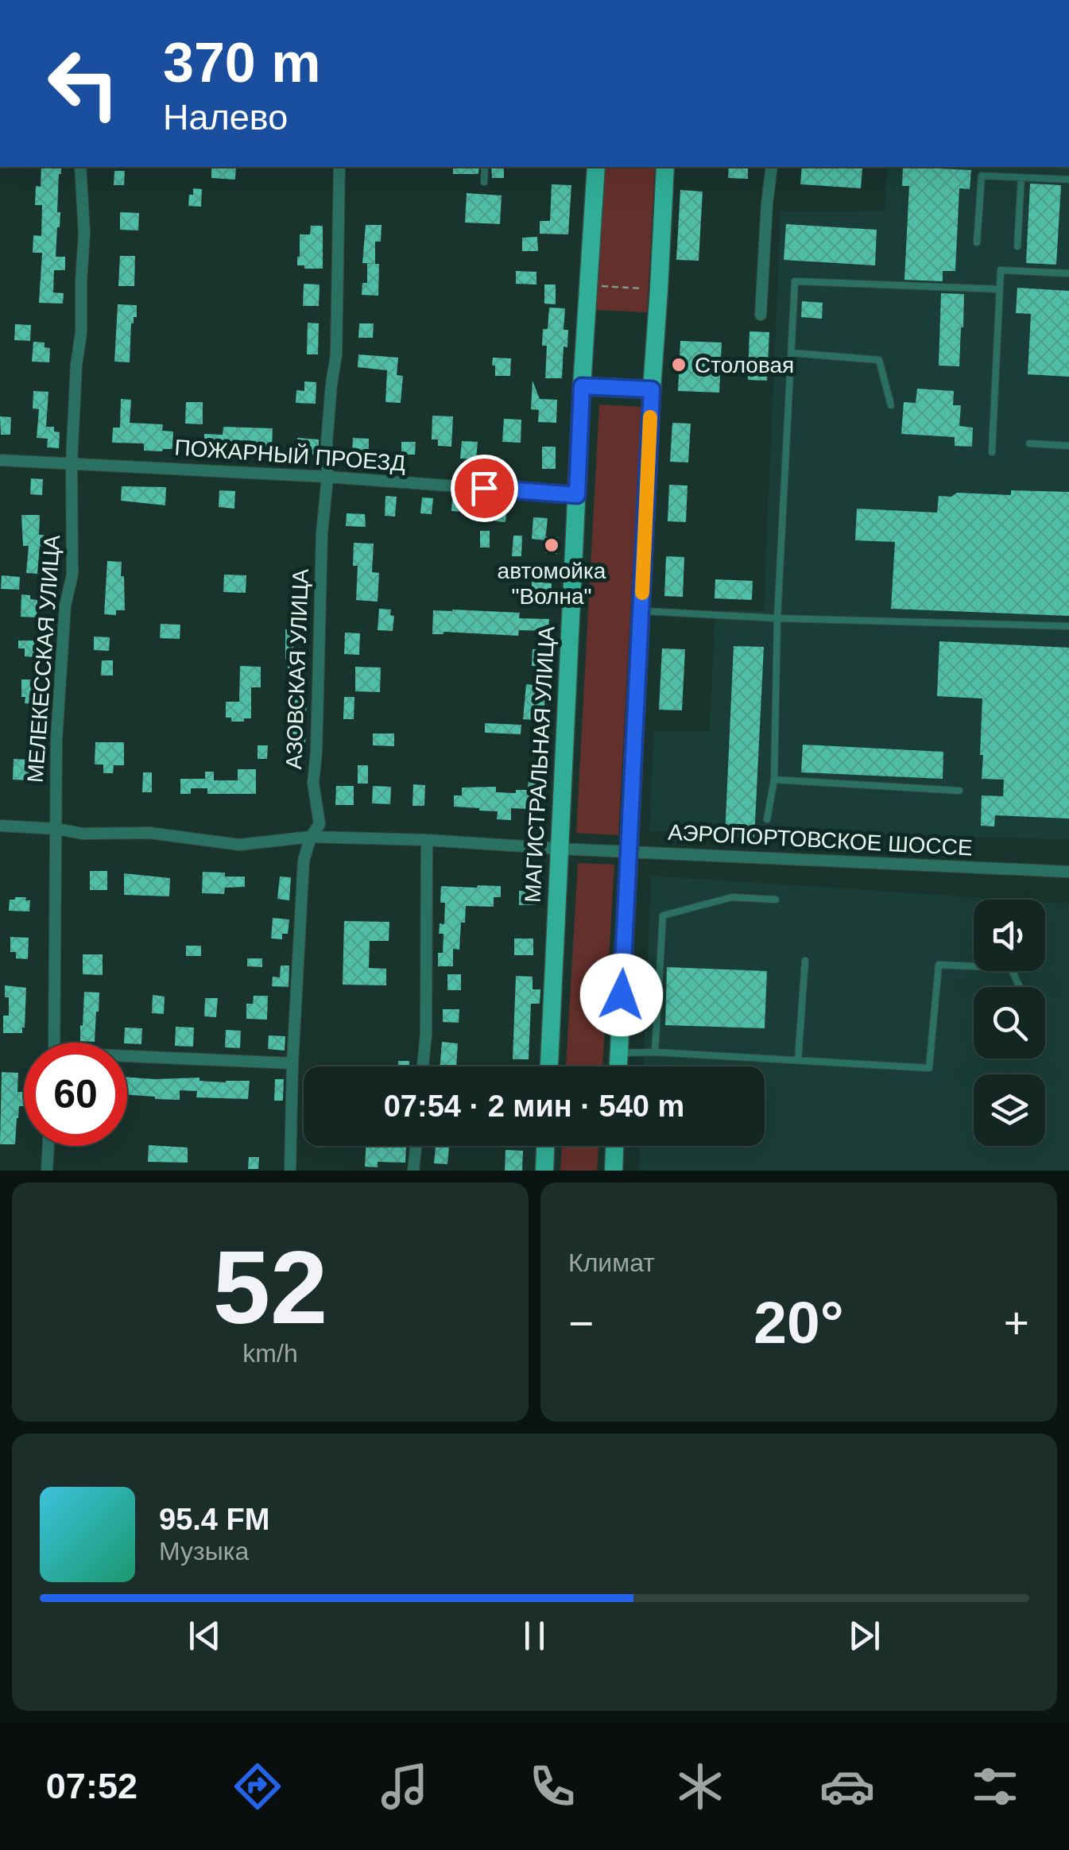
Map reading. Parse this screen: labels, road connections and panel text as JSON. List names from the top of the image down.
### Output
{
  "streets": {
    "main road": ["МАГИСТРАЛЬНАЯ УЛИЦА"],
    "street": [
      "ПОЖАРНЫЙ ПРОЕЗД",
      "МЕЛЕКЕССКАЯ УЛИЦА",
      "АЗОВСКАЯ УЛИЦА",
      "АЭРОПОРТОВСКОЕ ШОССЕ"
    ]
  },
  "crossings": [
    ["ПОЖАРНЫЙ ПРОЕЗД", "МЕЛЕКЕССКАЯ УЛИЦА"],
    ["ПОЖАРНЫЙ ПРОЕЗД", "АЗОВСКАЯ УЛИЦА"],
    ["ПОЖАРНЫЙ ПРОЕЗД", "МАГИСТРАЛЬНАЯ УЛИЦА"],
    ["МЕЛЕКЕССКАЯ УЛИЦА", "АЭРОПОРТОВСКОЕ ШОССЕ"],
    ["АЗОВСКАЯ УЛИЦА", "АЭРОПОРТОВСКОЕ ШОССЕ"],
    ["МАГИСТРАЛЬНАЯ УЛИЦА", "АЭРОПОРТОВСКОЕ ШОССЕ"]
  ],
  "places": ["Столовая", "автомойка \"Волна\""],
  "page": {
    "turn": ["370 m", "Налево"],
    "limit": "60",
    "trip": "07:54 · 2 мин · 540 m",
    "tile": [
      ["52", "km/h"],
      "Климат"
    ],
    "heat": ["−", "20°", "+"],
    "song": ["95.4 FM", "Музыка"],
    "tabs": "07:52"
  }
}
